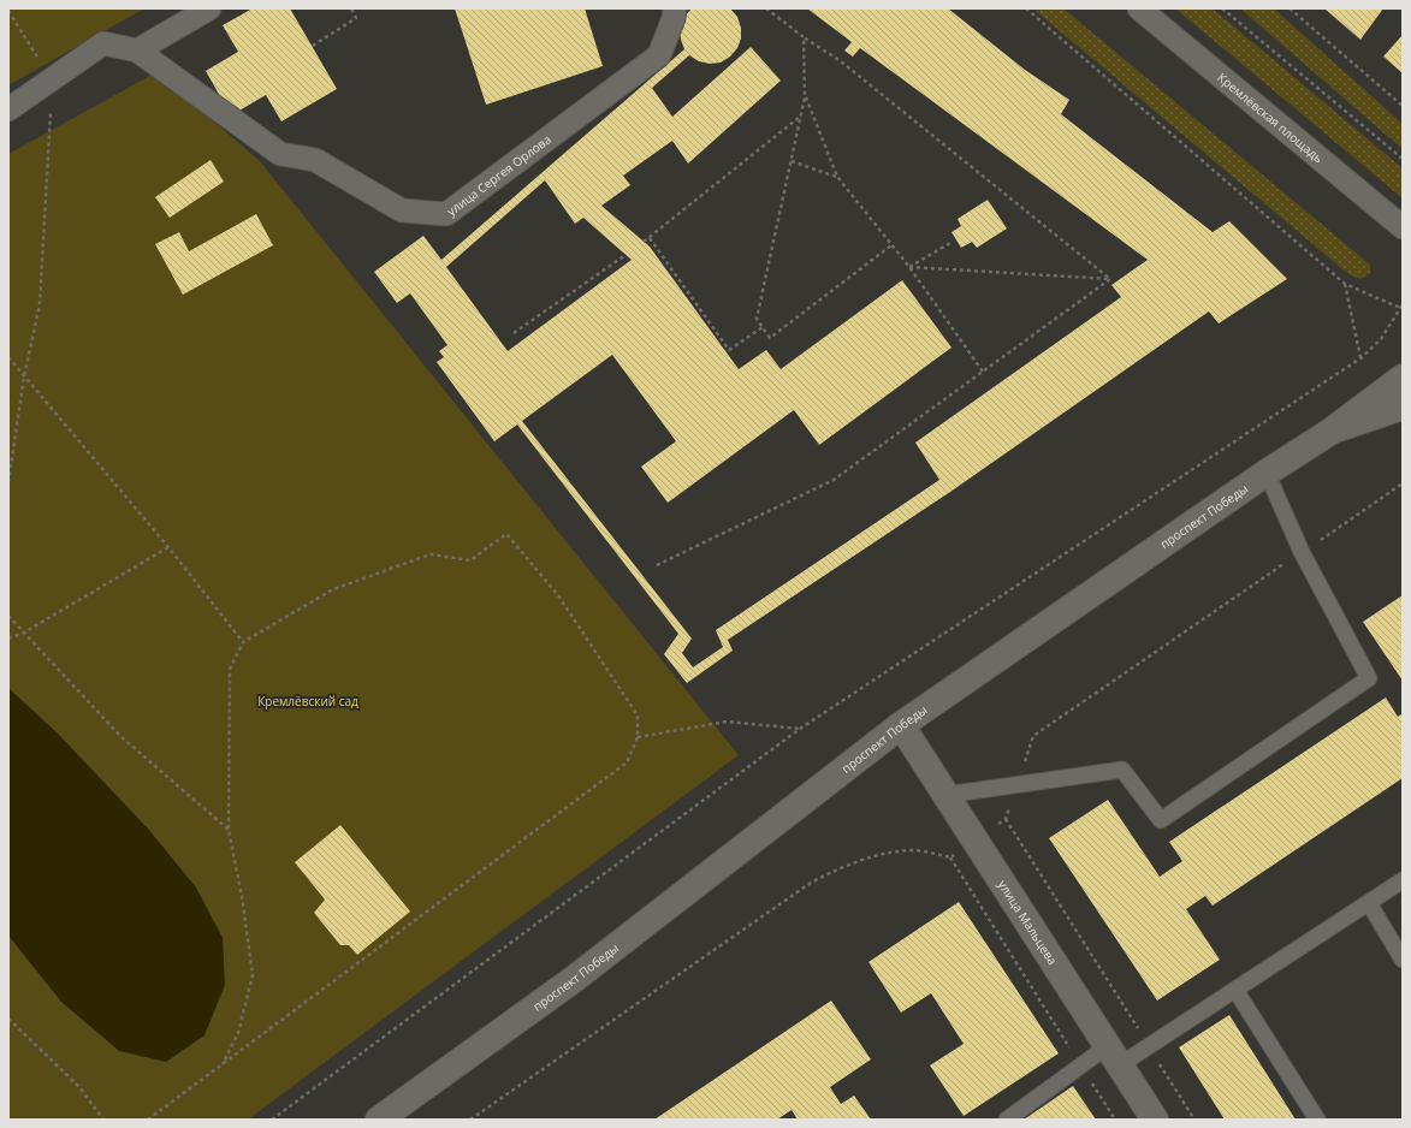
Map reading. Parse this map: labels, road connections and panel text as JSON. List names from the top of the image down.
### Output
{
  "streets": {
    "main road": ["проспект Победы", "улица Мальцева"],
    "street": ["Кремлёвская площадь", "улица Сергея Орлова"]
  },
  "crossings": [
    ["проспект Победы", "улица Мальцева"]
  ],
  "parks": ["Кремлёвский сад"]
}
